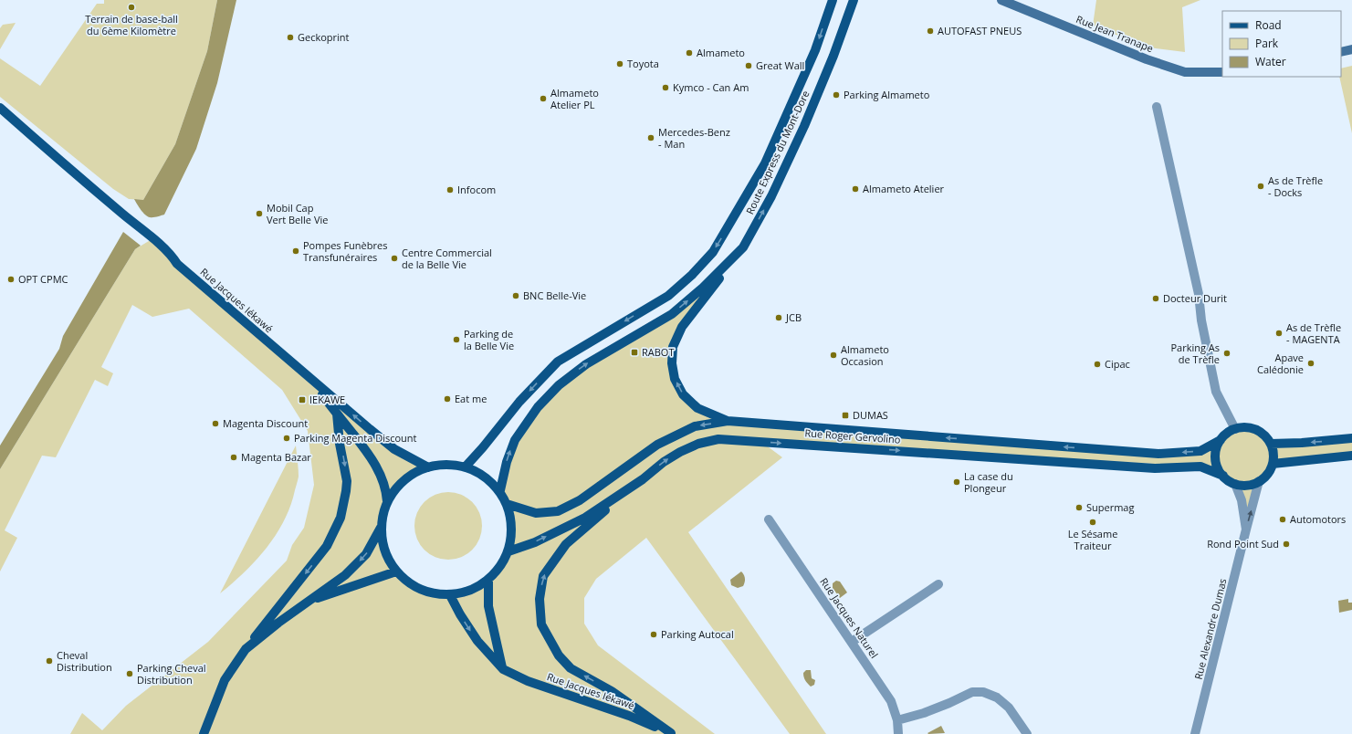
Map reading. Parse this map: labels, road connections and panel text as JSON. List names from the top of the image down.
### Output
{
  "streets": {
    "main road": [
      "Rue Jean Tranape",
      "Route Express du Mont-Dore",
      "Rue Jacques Iékawé",
      "Rue Roger Gervolino"
    ],
    "street": ["Rue Jacques Naturel", "Rue Alexandre Dumas"]
  },
  "crossings": [
    ["Rue Roger Gervolino", "Rue Alexandre Dumas"]
  ],
  "places": {
    "other": [
      "Terrain de base-ball du 6ème Kilomètre",
      "AUTOFAST PNEUS",
      "Geckoprint",
      "Almameto",
      "Toyota",
      "Great Wall",
      "Kymco - Can Am",
      "Parking Almameto",
      "Almameto Atelier PL",
      "Mercedes-Benz - Man",
      "As de Trèfle - Docks",
      "Almameto Atelier",
      "Infocom",
      "Mobil Cap Vert Belle Vie",
      "Pompes Funèbres Transfunéraires",
      "Centre Commercial de la Belle Vie",
      "OPT CPMC",
      "BNC Belle-Vie",
      "Docteur Durit",
      "JCB",
      "As de Trèfle - MAGENTA",
      "Parking de la Belle Vie",
      "Parking As de Trèfle",
      "Almameto Occasion",
      "Apave Calédonie",
      "Cipac",
      "Eat me",
      "Magenta Discount",
      "Parking Magenta Discount",
      "Magenta Bazar",
      "La case du Plongeur",
      "Supermag",
      "Automotors",
      "Le Sésame Traiteur",
      "Rond Point Sud",
      "Parking Autocal",
      "Cheval Distribution",
      "Parking Cheval Distribution"
    ],
    "transit": ["RABOT", "IEKAWE", "DUMAS"]
  },
  "legend": ["Road", "Park", "Water"]
}
